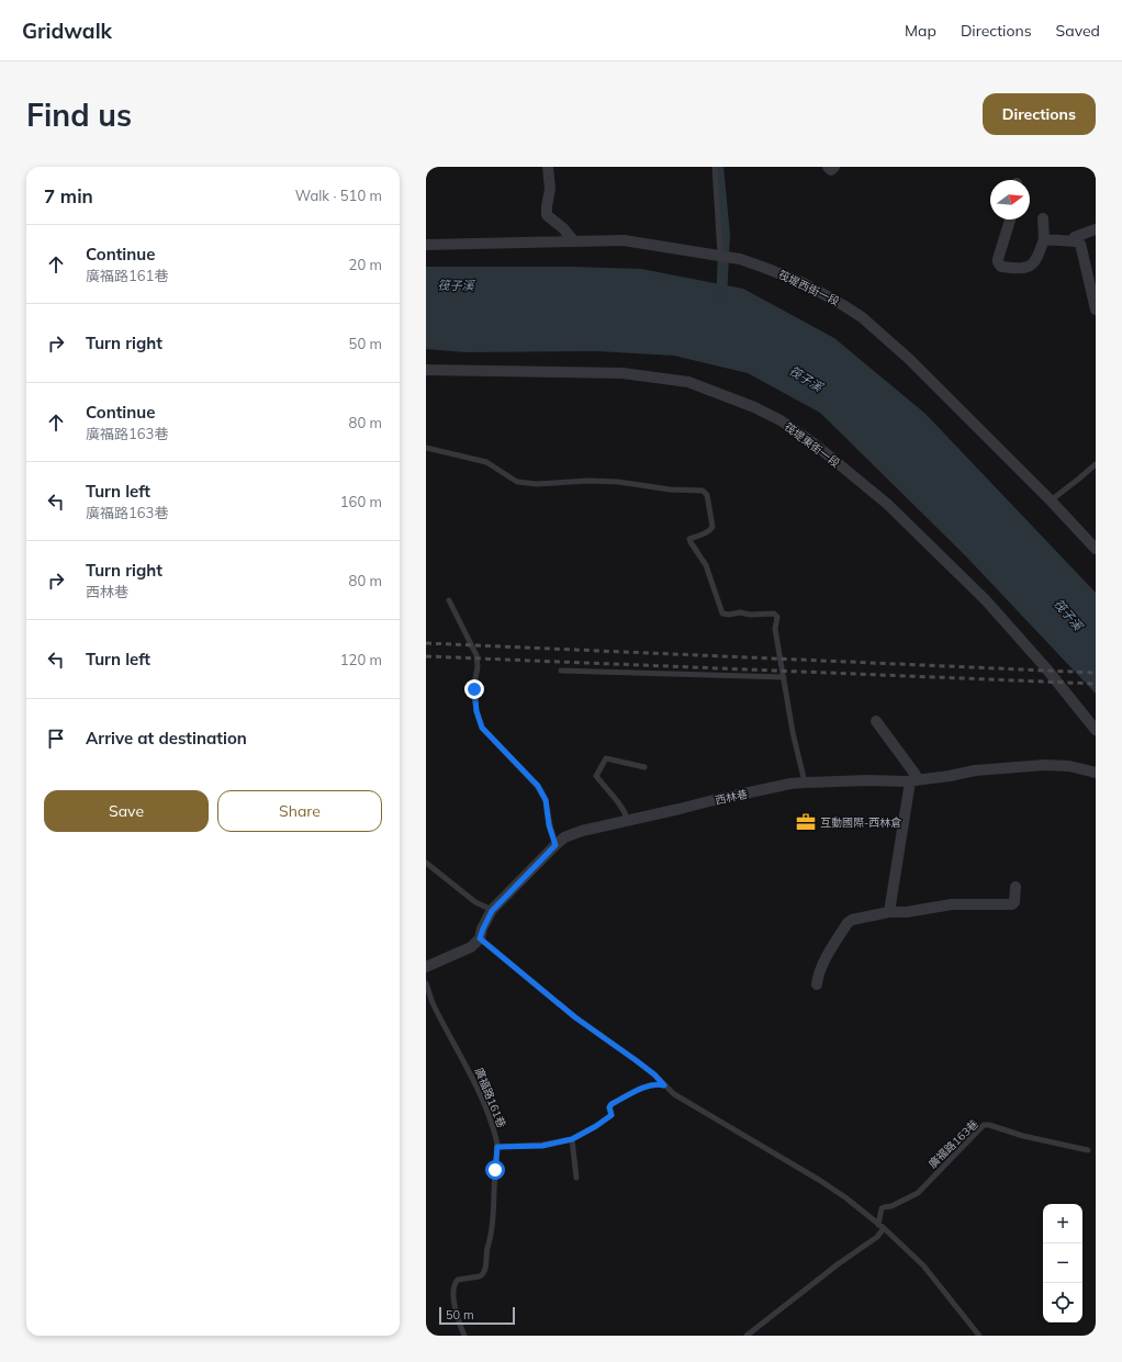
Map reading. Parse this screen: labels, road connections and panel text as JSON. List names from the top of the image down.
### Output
{
  "streets": {
    "street": ["筏堤西街一段", "筏堤東街一段", "西林巷"],
    "lane": ["廣福路161巷", "廣福路163巷"]
  },
  "water": ["筏子溪"],
  "places": {
    "office": ["互動國際-西林倉"]
  },
  "scale_bar": "50 m",
  "north": "right",
  "page": {
    "header": "Gridwalk",
    "nav": ["Map", "Directions", "Saved"],
    "buttons": [
      "Directions",
      ["Save", "Share"]
    ],
    "title": "Find us",
    "heading": ["7 min", "Walk · 510 m"],
    "list": [
      ["Continue", "廣福路161巷", "20 m"],
      ["Turn right", "50 m"],
      ["Continue", "廣福路163巷", "80 m"],
      ["Turn left", "廣福路163巷", "160 m"],
      ["Turn right", "西林巷", "80 m"],
      ["Turn left", "120 m"],
      "Arrive at destination"
    ],
    "map_buttons": ["+", "−"],
    "scale": "50 m"
  }
}
